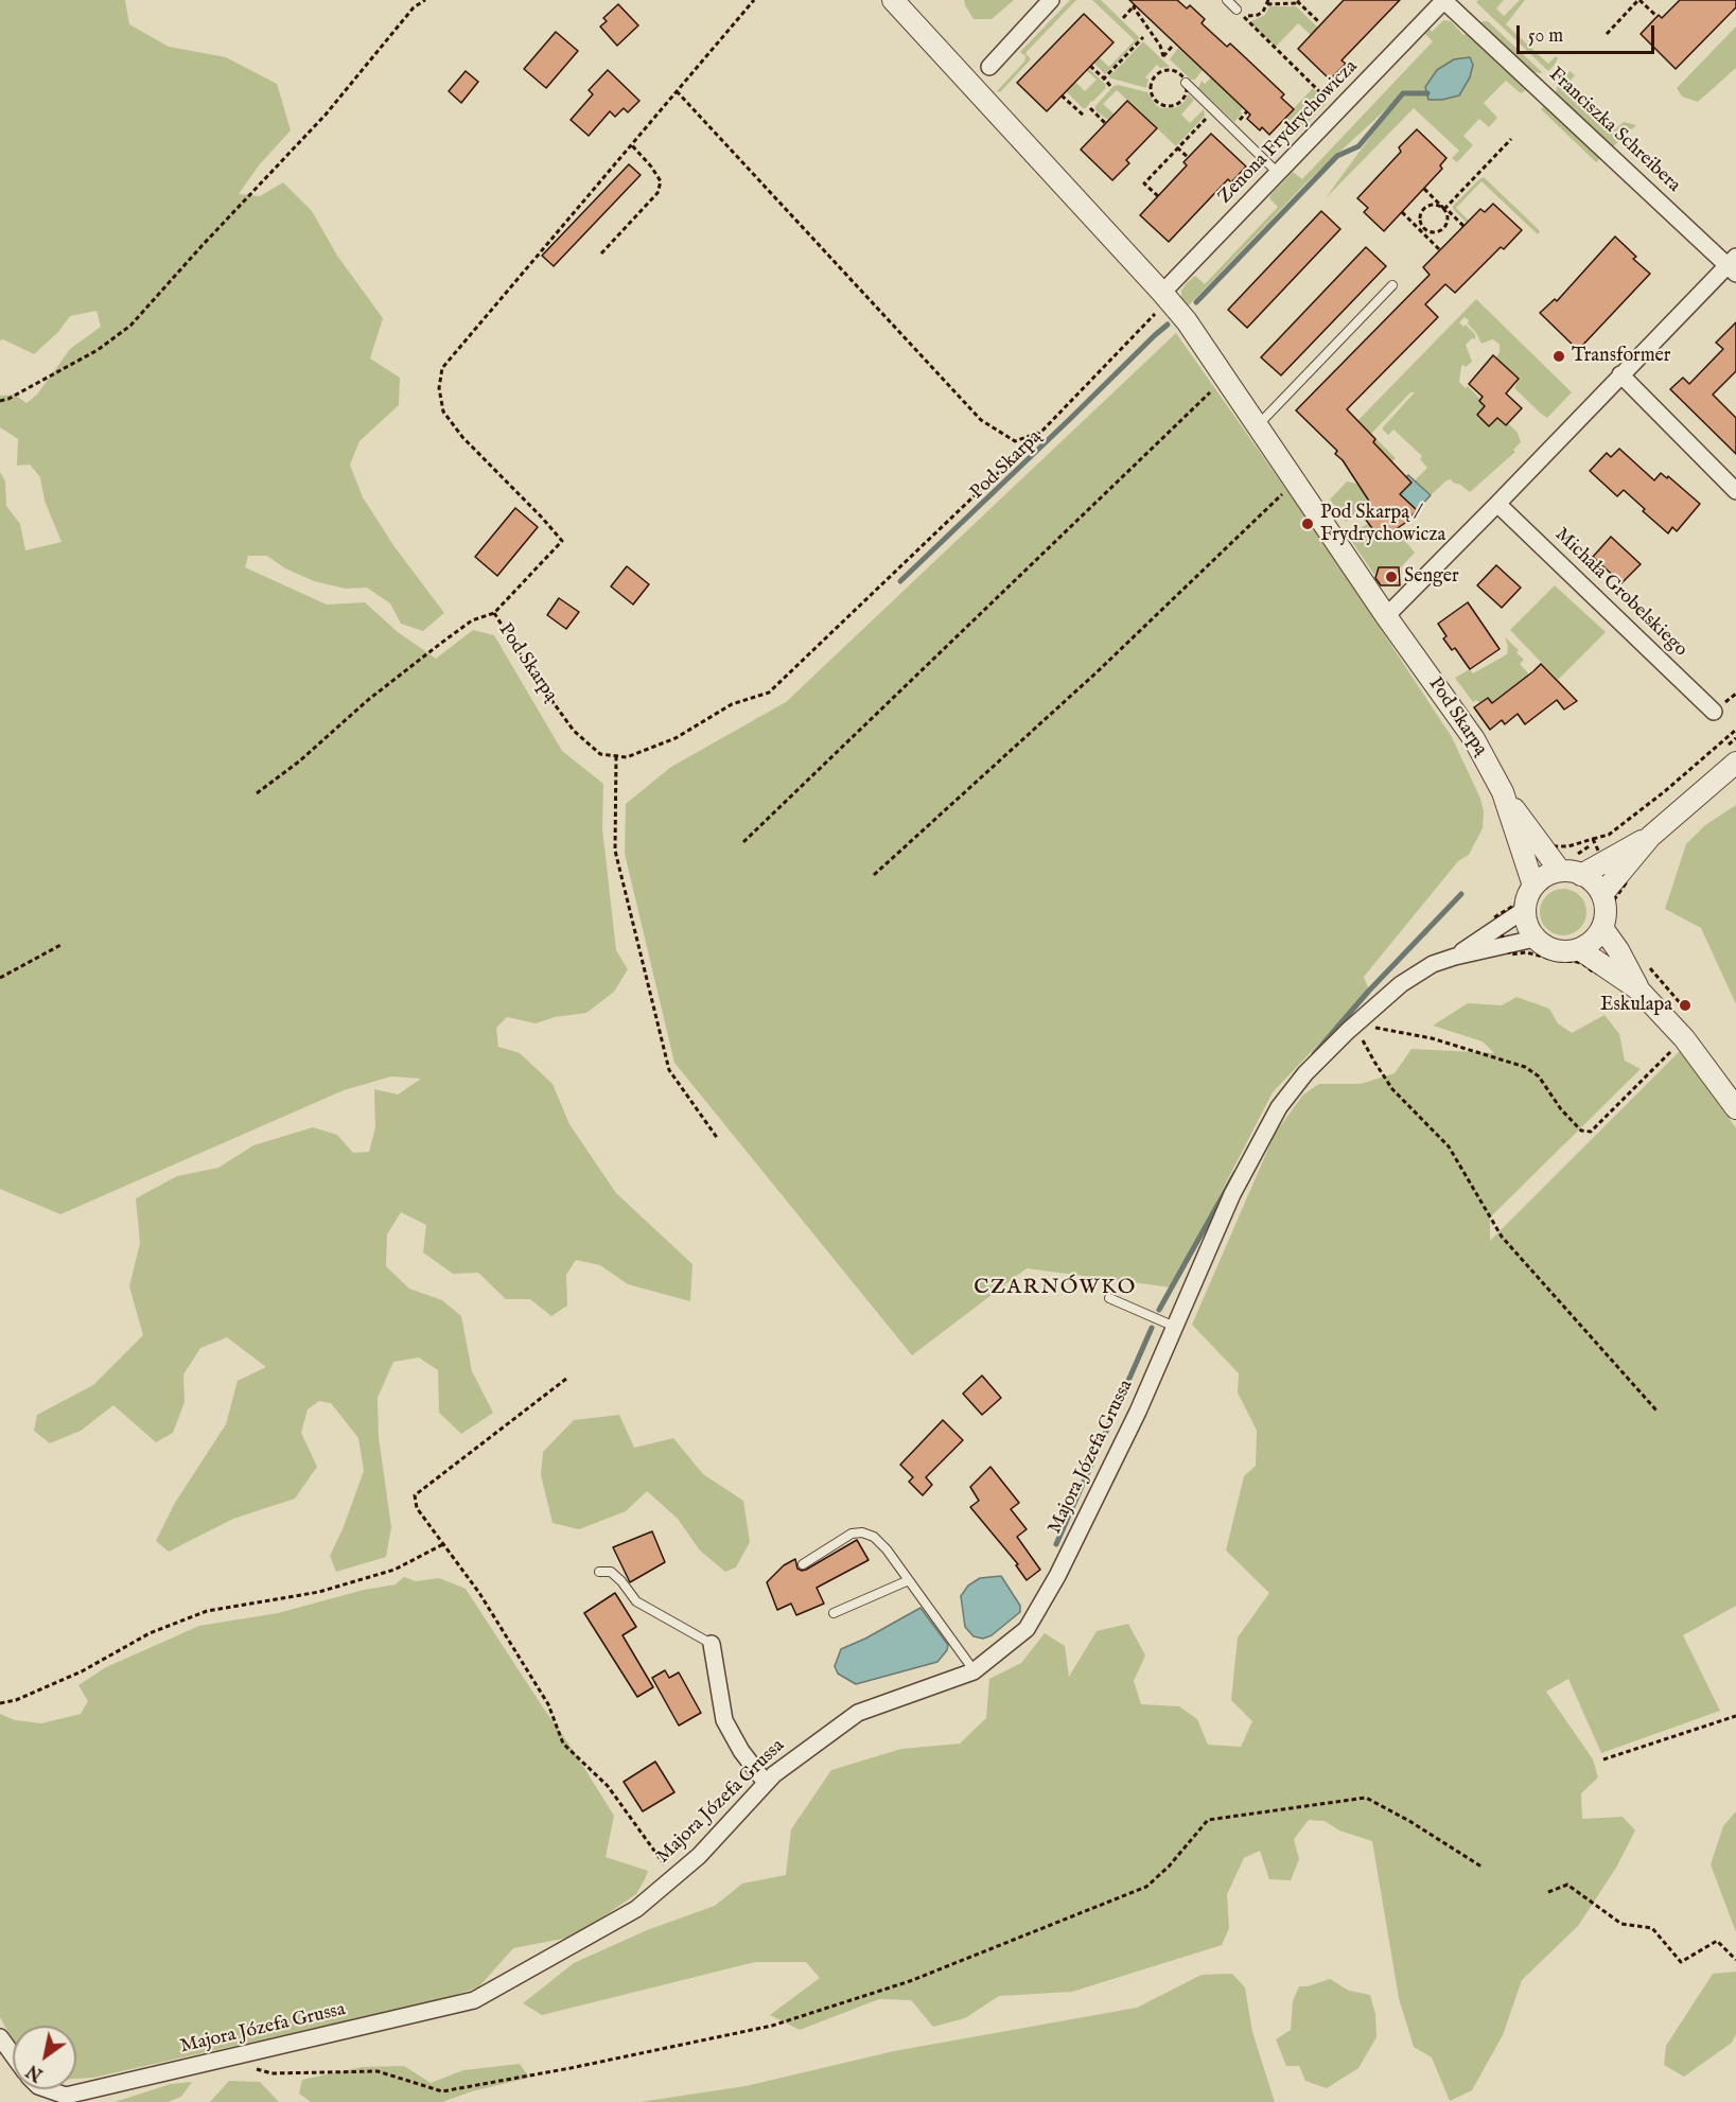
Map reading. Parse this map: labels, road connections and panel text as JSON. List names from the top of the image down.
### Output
{
  "streets": {
    "street": [
      "Franciszka Schreibera",
      "Zenona Frydrychowicza",
      "Pod Skarpą",
      "Michała Grobelskiego",
      "Majora Józefa Grussa"
    ]
  },
  "crossings": [
    ["Franciszka Schreibera", "Zenona Frydrychowicza"],
    ["Zenona Frydrychowicza", "Pod Skarpą"],
    ["Pod Skarpą", "Majora Józefa Grussa"]
  ],
  "districts": ["CZARNÓWKO"],
  "places": [
    "Transformer",
    "Pod Skarpą / Frydrychowicza",
    "Senger",
    "Eskulapa"
  ],
  "scale_bar": "50 m",
  "north": "bottom left"
}
